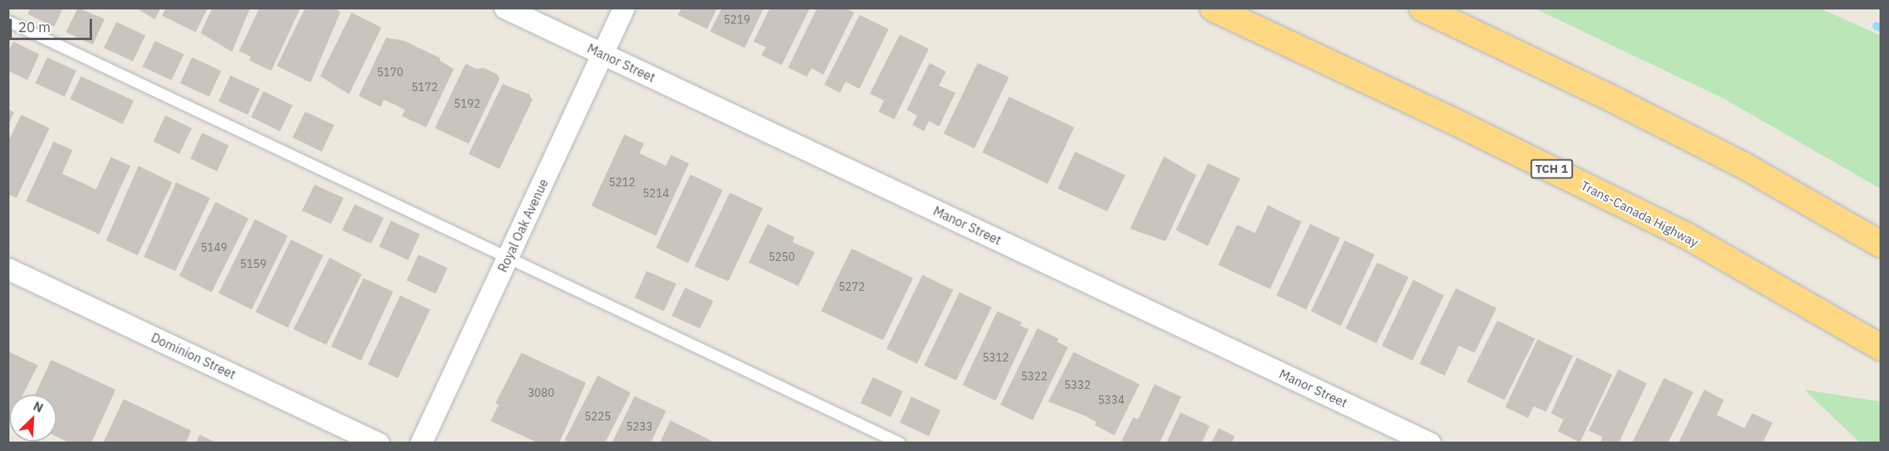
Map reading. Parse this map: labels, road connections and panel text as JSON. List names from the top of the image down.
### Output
{
  "streets": {
    "highway": ["TCH 1", "Trans-Canada Highway"],
    "street": ["Manor Street", "Royal Oak Avenue", "Dominion Street"]
  },
  "crossings": [
    ["Manor Street", "Royal Oak Avenue"]
  ],
  "house_numbers": [
    "5219",
    "5170",
    "5172",
    "5192",
    "5212",
    "5214",
    "5149",
    "5250",
    "5159",
    "5272",
    "5312",
    "5322",
    "5332",
    "3080",
    "5334",
    "5225",
    "5233"
  ],
  "scale_bar": "20 m",
  "north": "top right"
}
